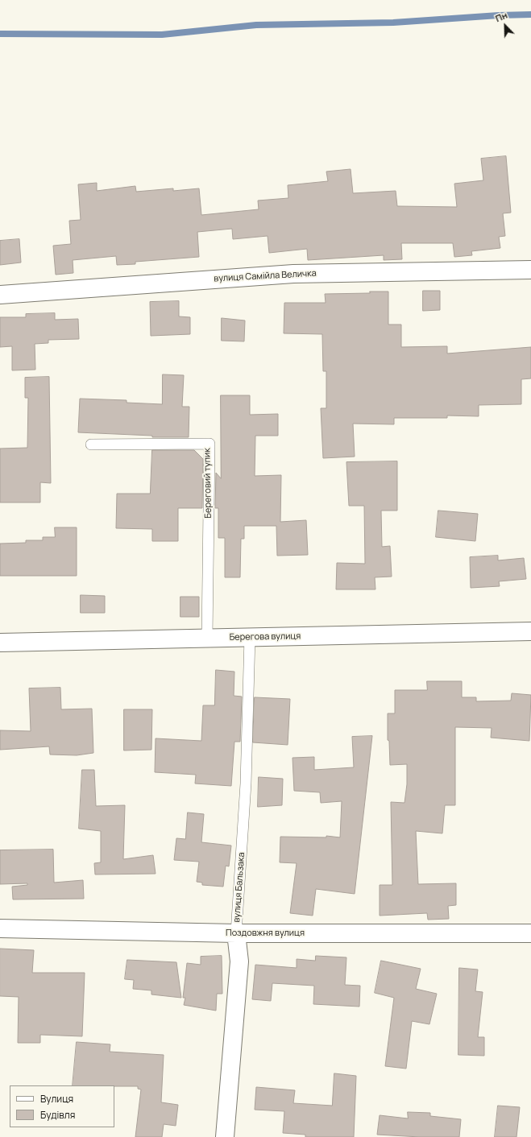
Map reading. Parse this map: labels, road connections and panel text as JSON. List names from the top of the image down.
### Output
{
  "streets": {
    "street": [
      "вулиця Самійла Величка",
      "Берегова вулиця",
      "вулиця Бальзака",
      "Поздовжня вулиця"
    ],
    "lane": ["Береговий тупик"]
  },
  "crossings": [
    ["Береговий тупик", "Берегова вулиця"],
    ["Берегова вулиця", "вулиця Бальзака"],
    ["вулиця Бальзака", "Поздовжня вулиця"]
  ],
  "legend": ["Вулиця", "Будівля"],
  "north": "top left"
}
